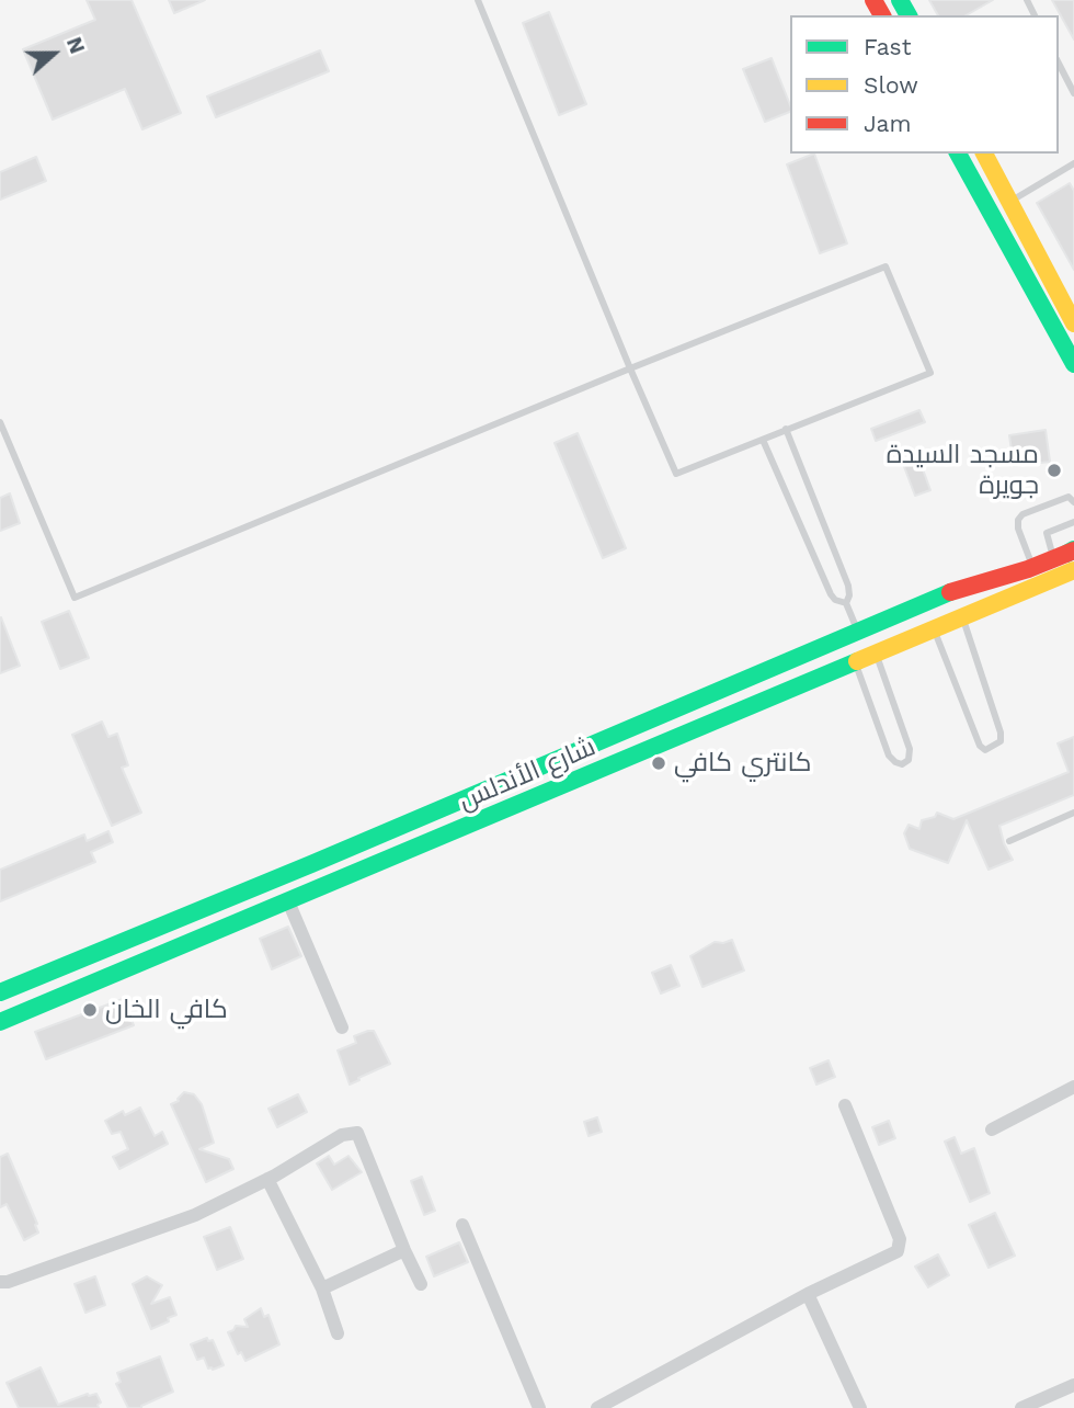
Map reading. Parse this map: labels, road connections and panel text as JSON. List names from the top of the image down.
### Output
{
  "streets": {
    "main road": ["شارع الأندلس"]
  },
  "places": ["مسجد السيدة جويرة", "كانتري كافي", "كافي الخان"],
  "legend": ["Fast", "Slow", "Jam"],
  "north": "right"
}
